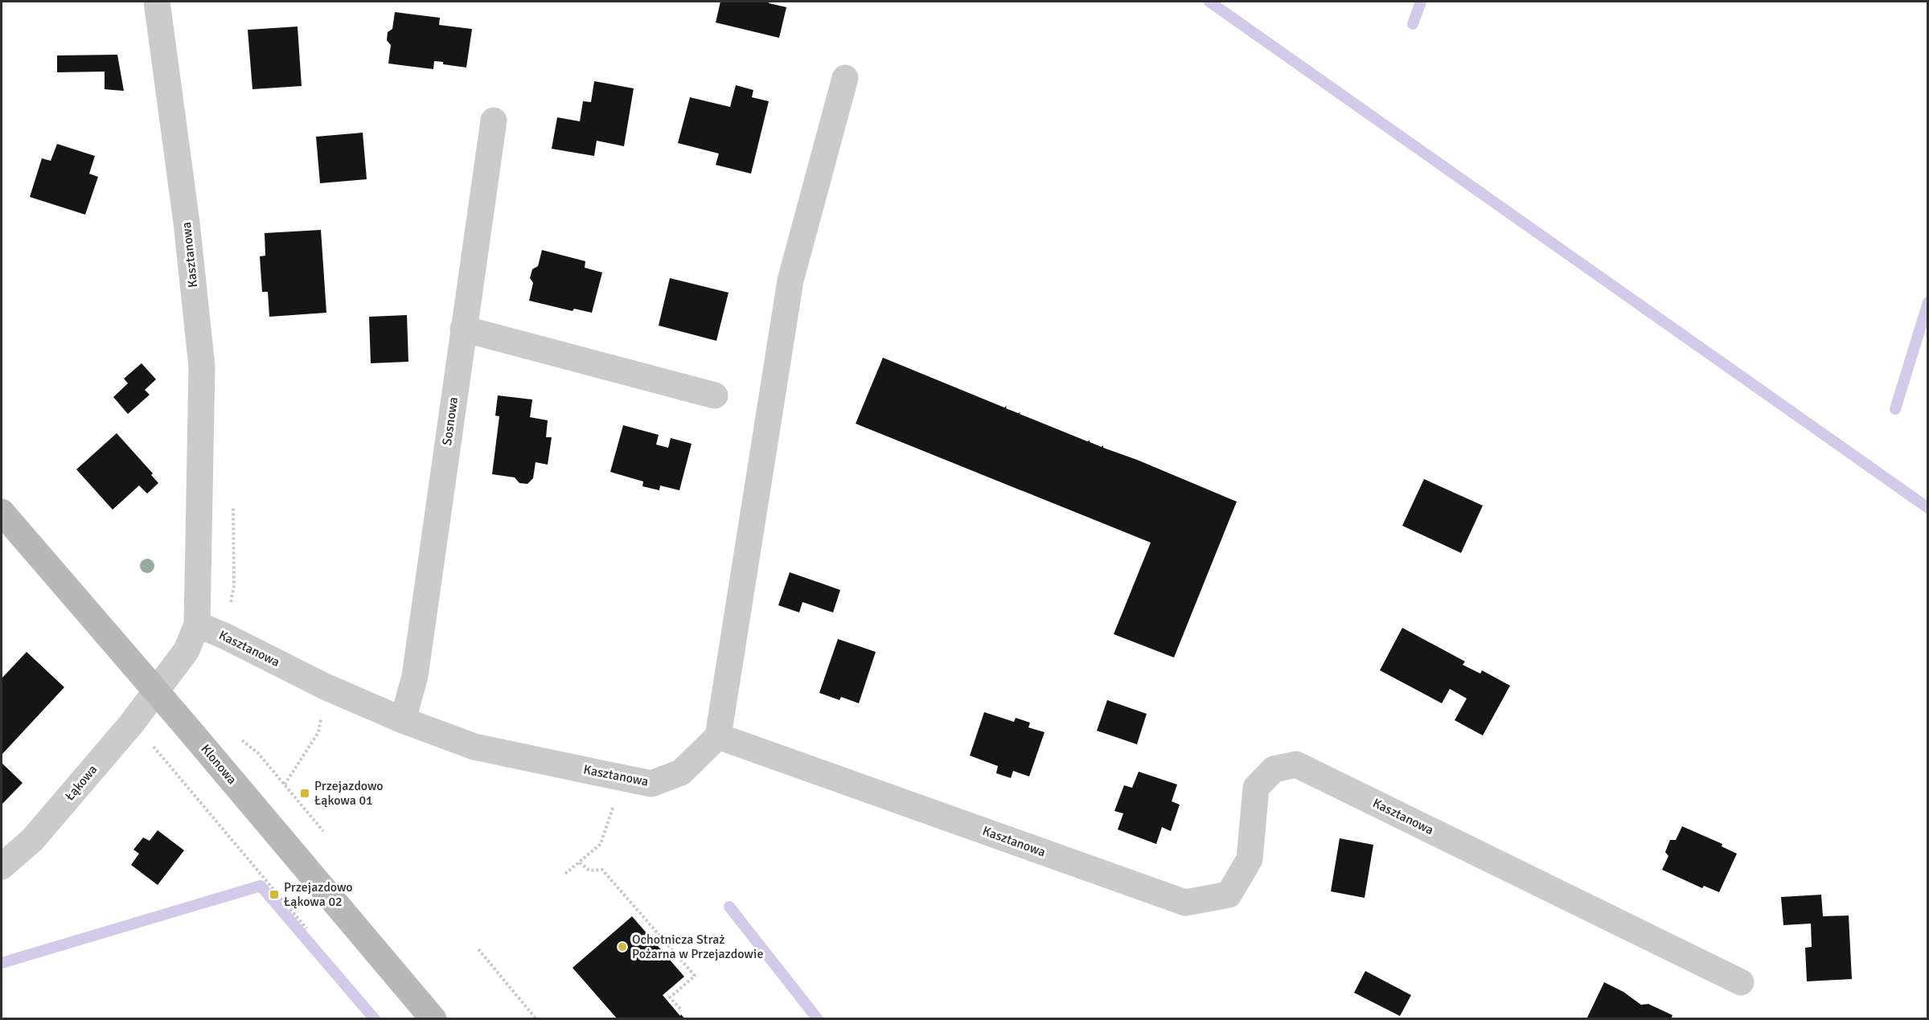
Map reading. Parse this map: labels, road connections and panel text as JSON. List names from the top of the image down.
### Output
{
  "streets": {
    "street": [
      "Kasztanowa",
      "Sosnowa",
      "Klonowa",
      "Łąkowa"
    ]
  },
  "crossings": [
    ["Kasztanowa", "Sosnowa"],
    ["Kasztanowa", "Klonowa"],
    ["Kasztanowa", "Łąkowa"],
    ["Klonowa", "Łąkowa"]
  ],
  "places": {
    "transit": ["Przejazdowo Łąkowa 01", "Przejazdowo Łąkowa 02"],
    "other": ["Ochotnicza Straż Pożarna w Przejazdowie"]
  }
}
